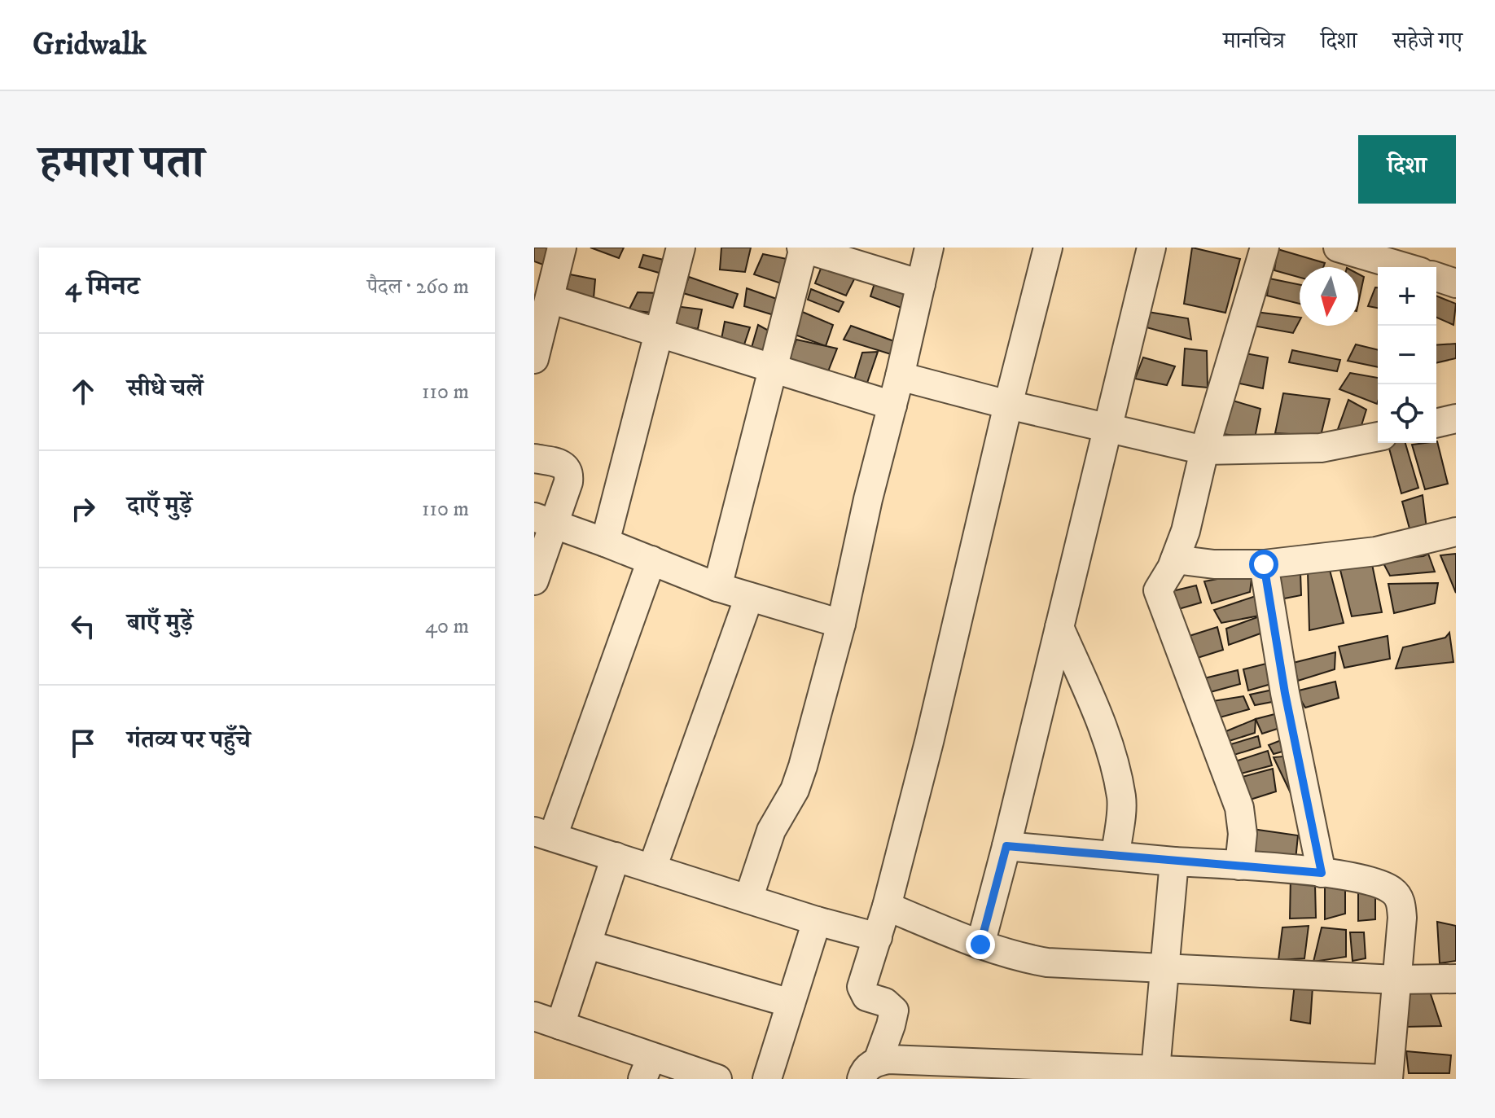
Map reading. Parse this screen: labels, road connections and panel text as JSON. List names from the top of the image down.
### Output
{
  "north": "bottom",
  "page": {
    "header": "Gridwalk",
    "nav": ["मानचित्र", "दिशा", "सहेजे गए"],
    "title": "हमारा पता",
    "buttons": "दिशा",
    "heading": ["4 मिनट", "पैदल · 260 m"],
    "map_buttons": ["+", "−"],
    "list": [
      ["सीधे चलें", "110 m"],
      ["दाएँ मुड़ें", "110 m"],
      ["बाएँ मुड़ें", "40 m"],
      "गंतव्य पर पहुँचे"
    ]
  }
}
